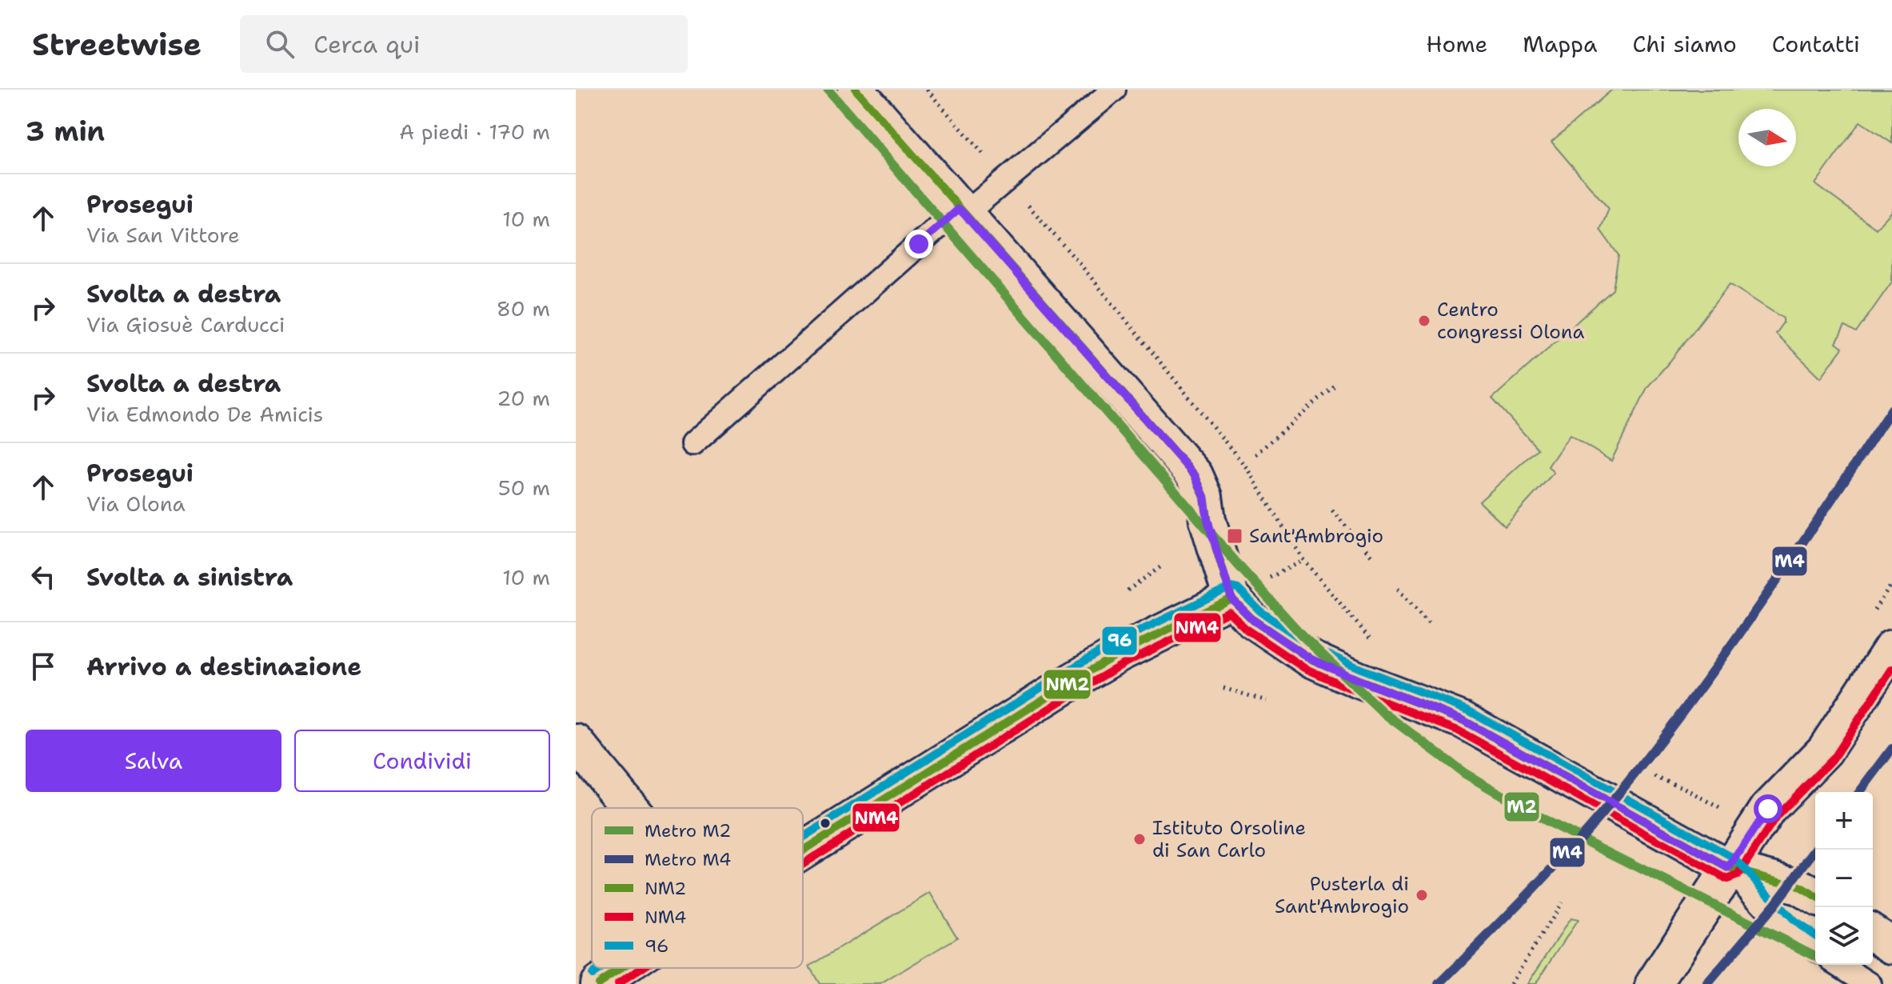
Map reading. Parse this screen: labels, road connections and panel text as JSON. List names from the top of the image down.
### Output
{
  "places": {
    "other": ["Centro congressi Olona", "Istituto Orsoline di San Carlo", "Pusterla di Sant'Ambrogio"],
    "transit": ["Sant'Ambrogio"]
  },
  "lines": [
    "metro line M2",
    "transit line NM2",
    "metro line M4",
    "transit line 96",
    "transit line NM4"
  ],
  "legend": [
    "Metro M2",
    "Metro M4",
    "NM2",
    "NM4",
    "96"
  ],
  "north": "right",
  "page": {
    "header": "Streetwise",
    "search": "Cerca qui",
    "nav": [
      "Home",
      "Mappa",
      "Chi siamo",
      "Contatti"
    ],
    "heading": ["3 min", "A piedi · 170 m"],
    "list": [
      ["Prosegui", "Via San Vittore", "10 m"],
      ["Svolta a destra", "Via Giosuè Carducci", "80 m"],
      ["Svolta a destra", "Via Edmondo De Amicis", "20 m"],
      ["Prosegui", "Via Olona", "50 m"],
      ["Svolta a sinistra", "10 m"],
      "Arrivo a destinazione"
    ],
    "buttons": ["Salva", "Condividi"],
    "map_buttons": ["+", "−"]
  }
}
